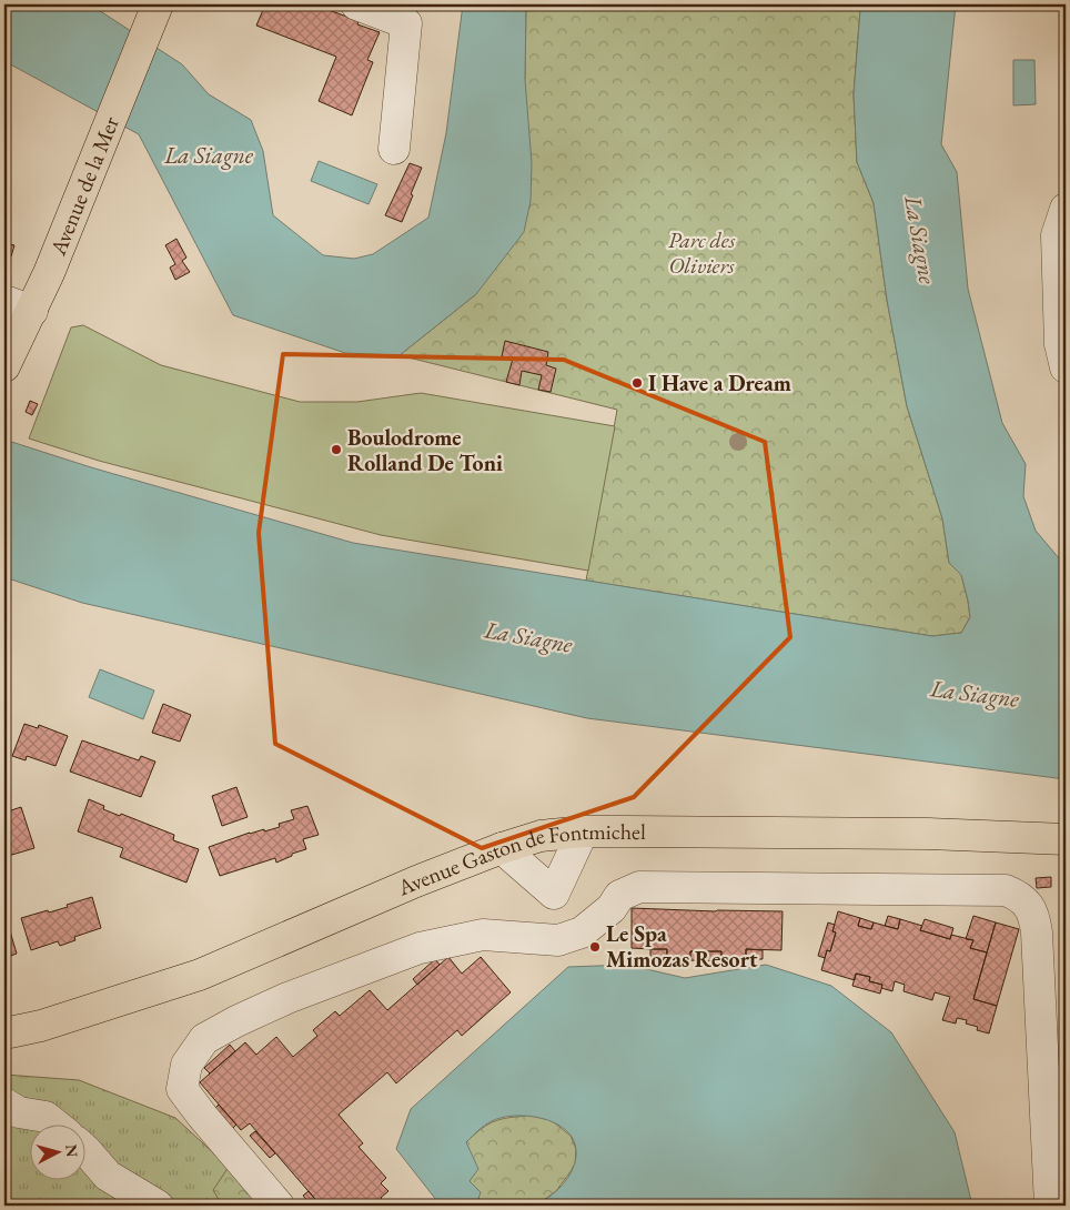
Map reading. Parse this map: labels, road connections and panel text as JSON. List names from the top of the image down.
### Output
{
  "streets": {
    "main road": ["Avenue de la Mer", "Avenue Gaston de Fontmichel"]
  },
  "water": ["La Siagne"],
  "parks": ["Parc des Oliviers"],
  "places": ["I Have a Dream", "Boulodrome Rolland De Toni", "Le Spa Mimozas Resort"],
  "north": "right"
}
